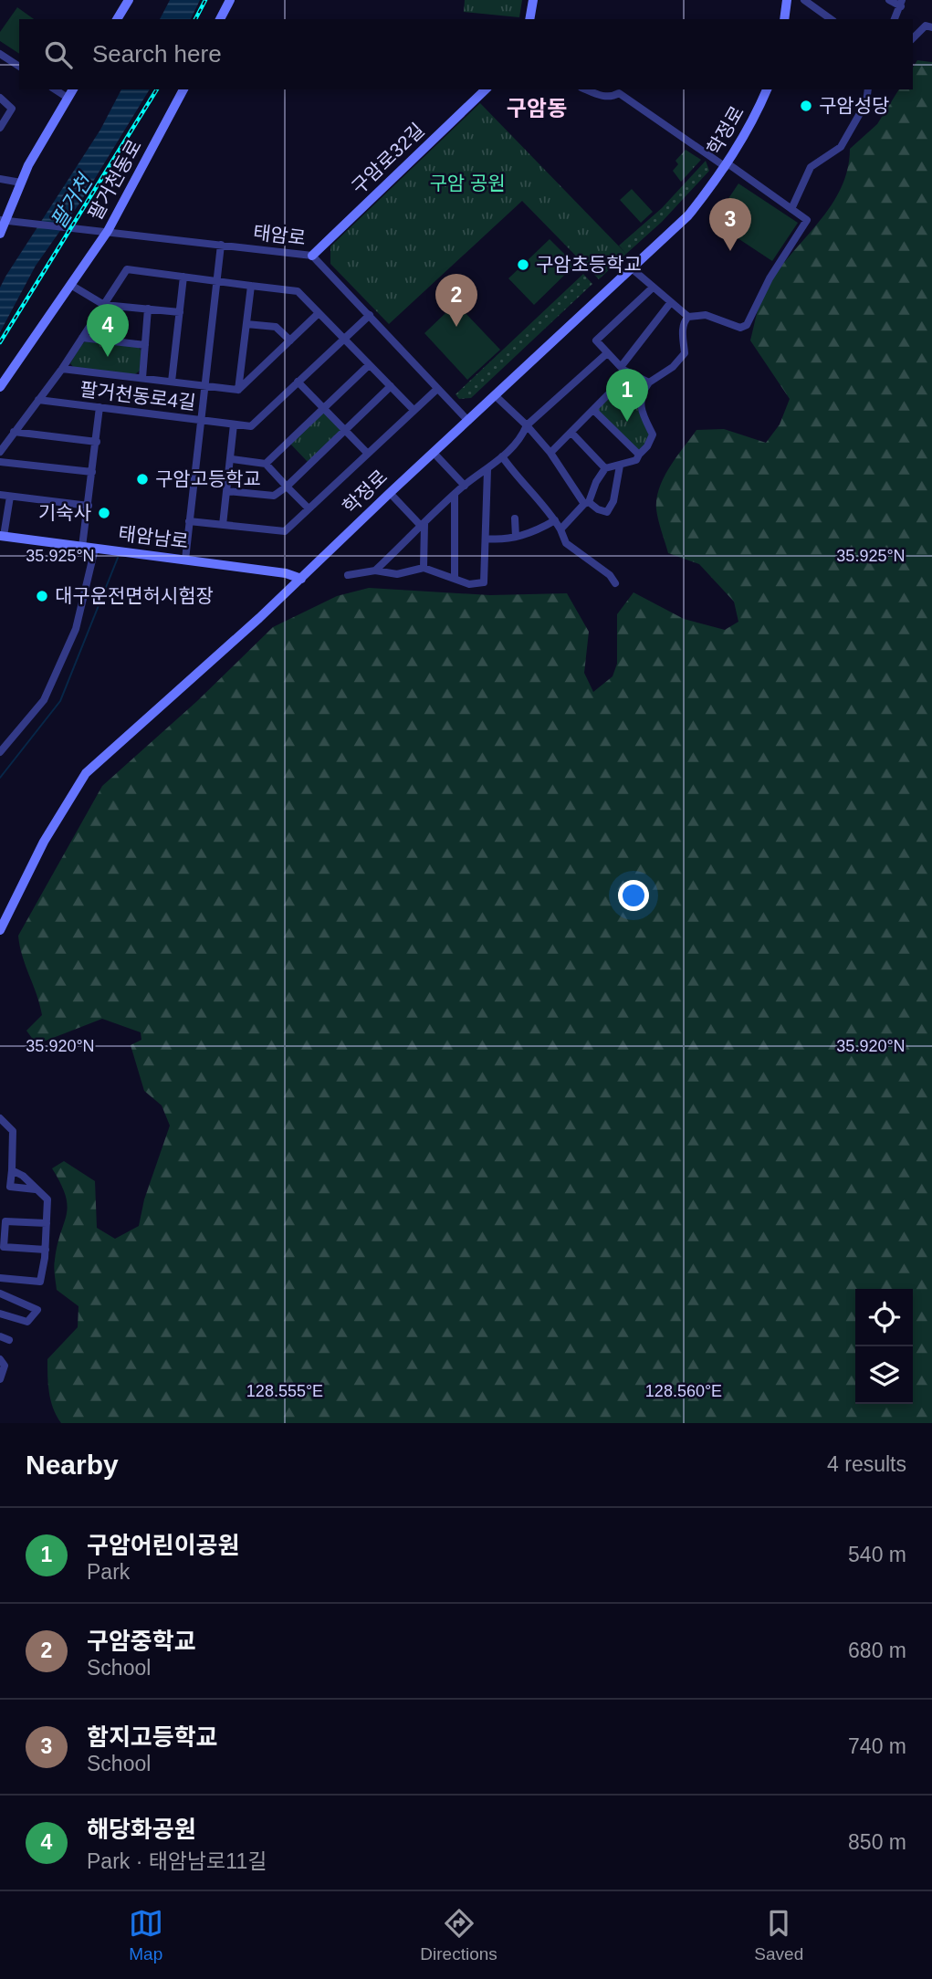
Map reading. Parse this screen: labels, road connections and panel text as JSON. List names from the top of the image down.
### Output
{
  "streets": {
    "main road": [
      "학정로",
      "구암로32길",
      "팔거천동로",
      "태암남로"
    ],
    "street": ["태암로", "팔거천동로4길"]
  },
  "crossings": [
    ["학정로", "태암로"],
    ["학정로", "태암남로"],
    ["구암로32길", "태암로"],
    ["팔거천동로", "태암로"],
    ["태암로", "팔거천동로4길"]
  ],
  "districts": ["구암동"],
  "water": ["팔거천"],
  "parks": ["구암 공원"],
  "places": [
    "구암성당",
    "구암초등학교",
    "구암고등학교",
    "기숙사",
    "대구운전면허시험장"
  ],
  "page": {
    "search": "Search here",
    "pins": [
      "3",
      "2",
      "4",
      "1"
    ],
    "heading": ["Nearby", "4 results"],
    "list": [
      {
        "mark": "1",
        "name": "구암어린이공원",
        "note": "Park",
        "value": "540 m"
      },
      {
        "mark": "2",
        "name": "구암중학교",
        "note": "School",
        "value": "680 m"
      },
      {
        "mark": "3",
        "name": "함지고등학교",
        "note": "School",
        "value": "740 m"
      },
      {
        "mark": "4",
        "name": "해당화공원",
        "note": "Park · 태암남로11길",
        "value": "850 m"
      }
    ],
    "nav": ["Map", "Directions", "Saved"]
  },
  "coordinates": [
    "35.925°N",
    "35.920°N",
    "128.555°E",
    "128.560°E"
  ]
}
